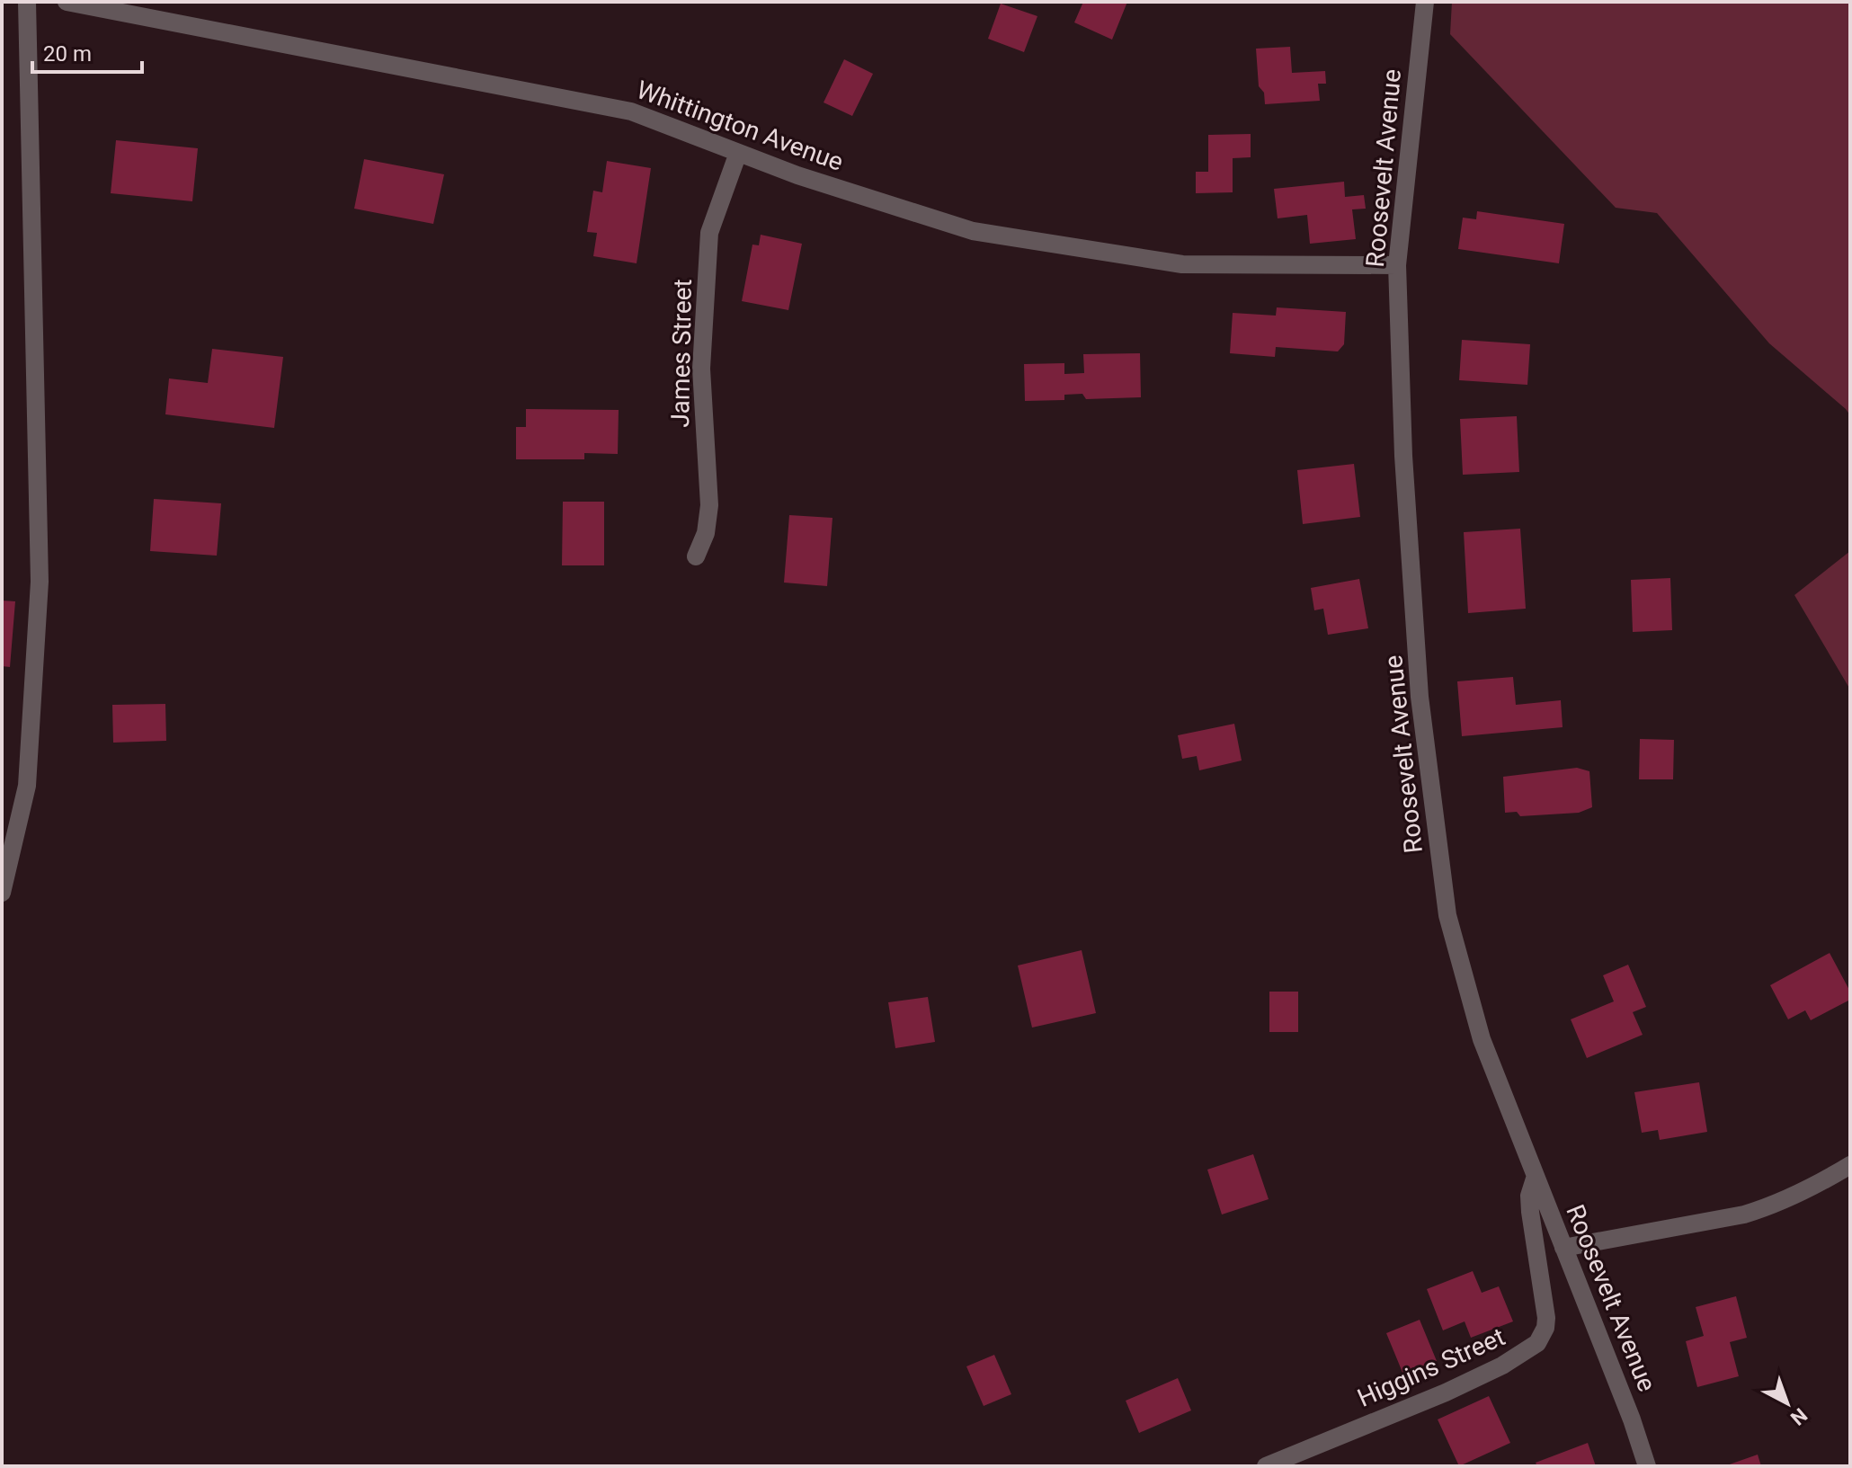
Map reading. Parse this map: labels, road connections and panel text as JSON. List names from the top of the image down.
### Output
{
  "streets": {
    "street": [
      "Whittington Avenue",
      "Roosevelt Avenue",
      "James Street",
      "Higgins Street"
    ]
  },
  "crossings": [
    ["Whittington Avenue", "Roosevelt Avenue"],
    ["Whittington Avenue", "James Street"],
    ["Roosevelt Avenue", "Higgins Street"]
  ],
  "scale_bar": "20 m",
  "north": "bottom right"
}
